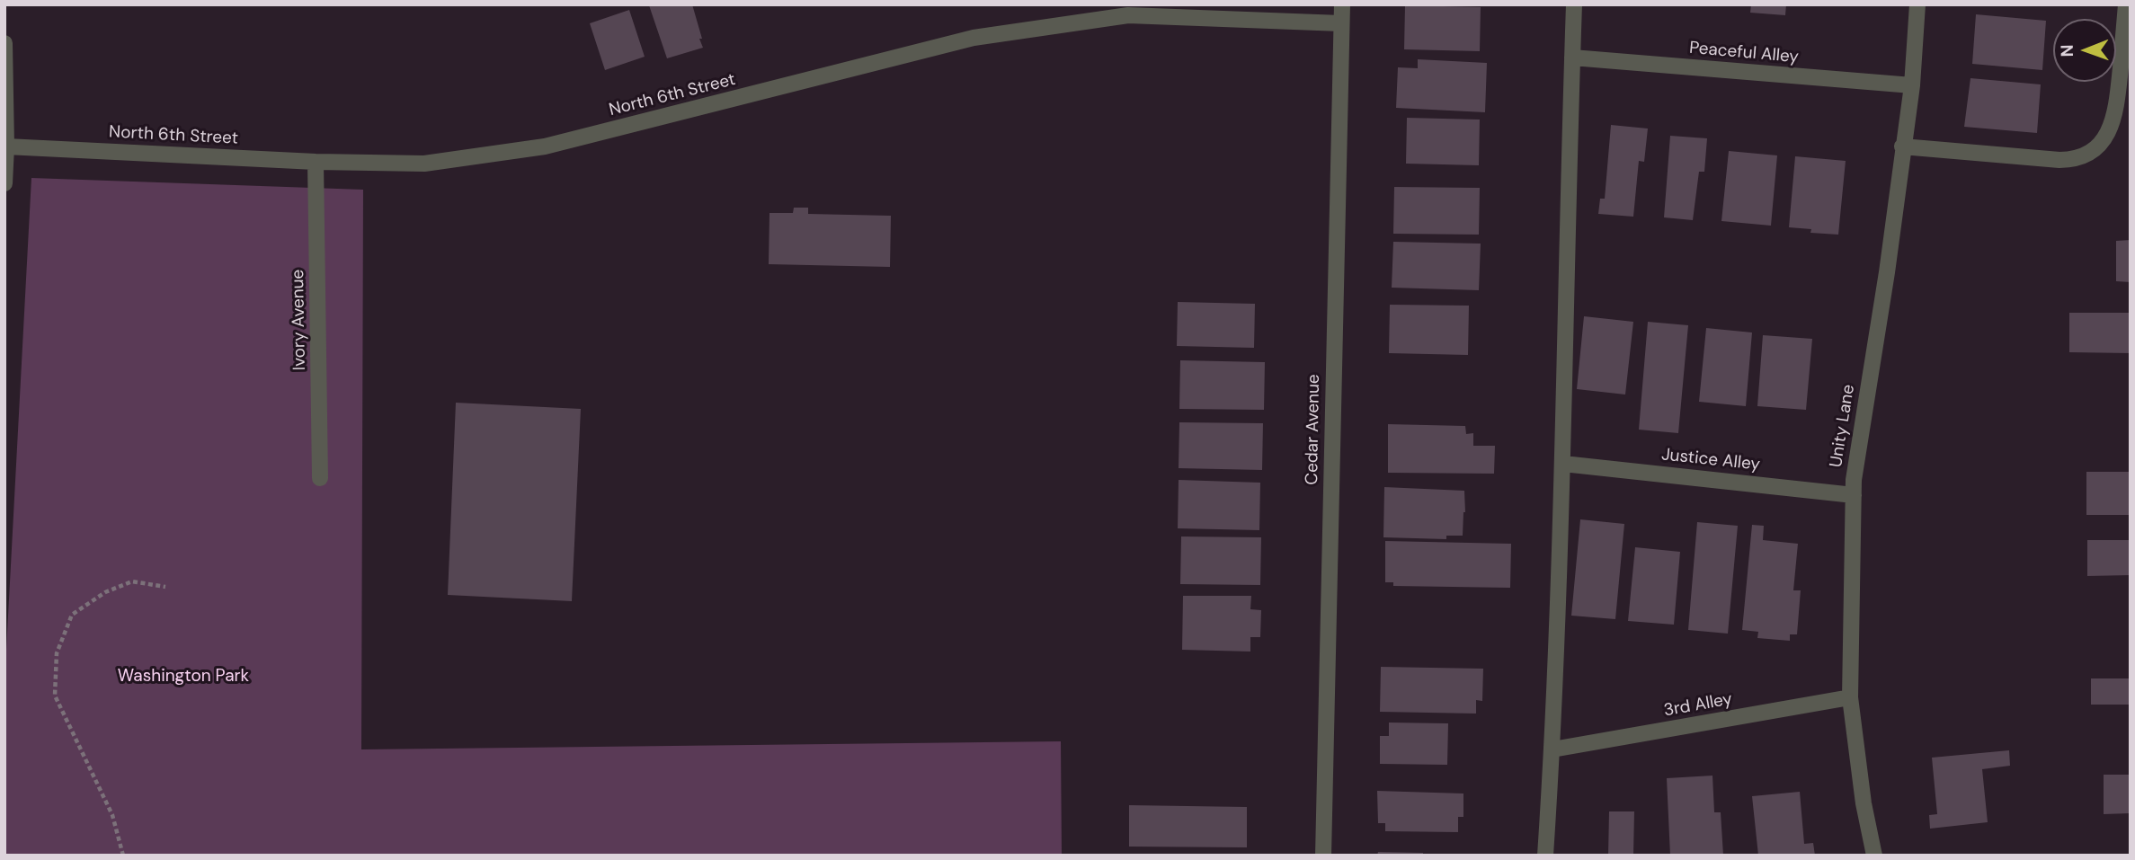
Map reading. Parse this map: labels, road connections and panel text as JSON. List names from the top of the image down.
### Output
{
  "streets": {
    "street": [
      "Peaceful Alley",
      "North 6th Street",
      "Ivory Avenue",
      "Unity Lane",
      "Cedar Avenue",
      "Justice Alley",
      "3rd Alley"
    ]
  },
  "crossings": [
    ["Peaceful Alley", "Unity Lane"],
    ["North 6th Street", "Ivory Avenue"],
    ["North 6th Street", "Cedar Avenue"],
    ["Unity Lane", "Justice Alley"],
    ["Unity Lane", "3rd Alley"]
  ],
  "parks": ["Washington Park"],
  "north": "left"
}
